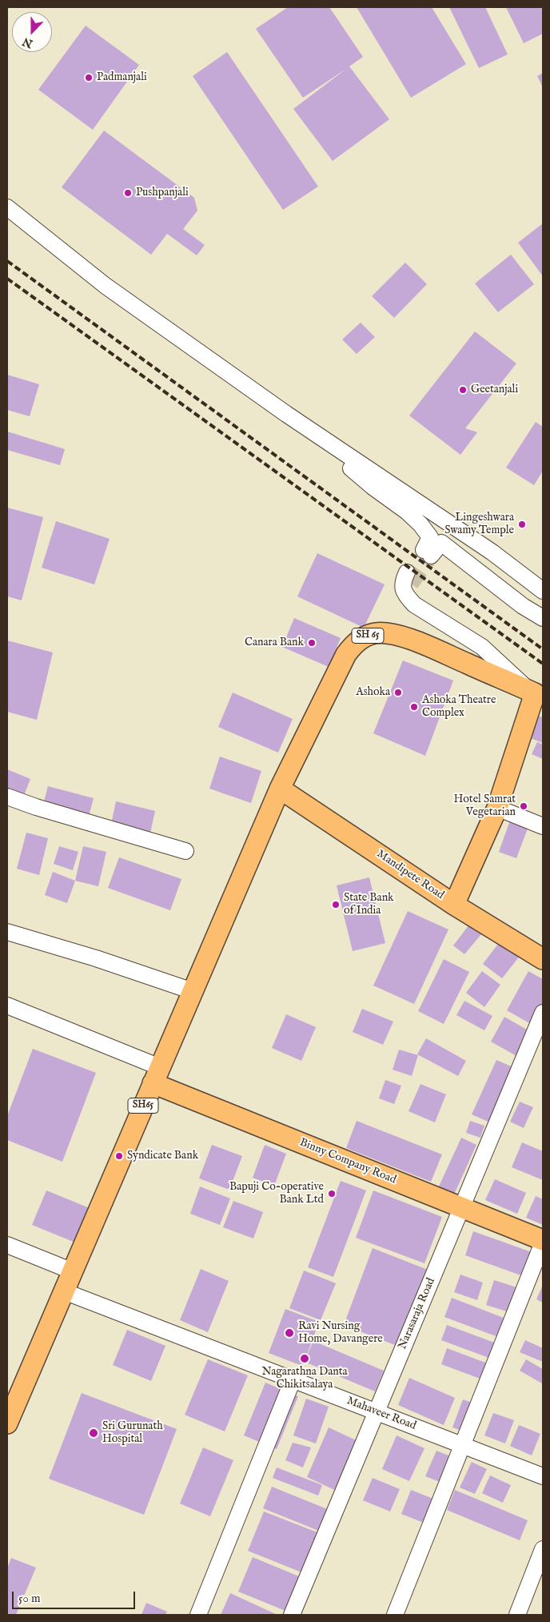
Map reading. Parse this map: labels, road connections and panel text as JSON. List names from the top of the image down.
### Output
{
  "streets": {
    "main road": [
      "SH 65",
      "Mandipete Road",
      "SH65",
      "Binny Company Road"
    ],
    "street": ["Narasaraja Road", "Mahaveer Road"]
  },
  "crossings": [
    ["SH 65", "Mandipete Road"],
    ["SH 65", "SH65"],
    ["Mandipete Road", "SH65"],
    ["SH65", "Binny Company Road"],
    ["SH65", "Mahaveer Road"],
    ["Binny Company Road", "Narasaraja Road"],
    ["Narasaraja Road", "Mahaveer Road"]
  ],
  "places": [
    "Padmanjali",
    "Pushpanjali",
    "Geetanjali",
    "Lingeshwara Swamy Temple",
    "Canara Bank",
    "Ashoka",
    "Ashoka Theatre Complex",
    "Hotel Samrat Vegetarian",
    "State Bank of India",
    "Syndicate Bank",
    "Bapuji Co-operative Bank Ltd",
    "Ravi Nursing Home, Davangere",
    "Nagarathna Danta Chikitsalaya",
    "Sri Gurunath Hospital"
  ],
  "scale_bar": "50 m",
  "north": "bottom"
}
